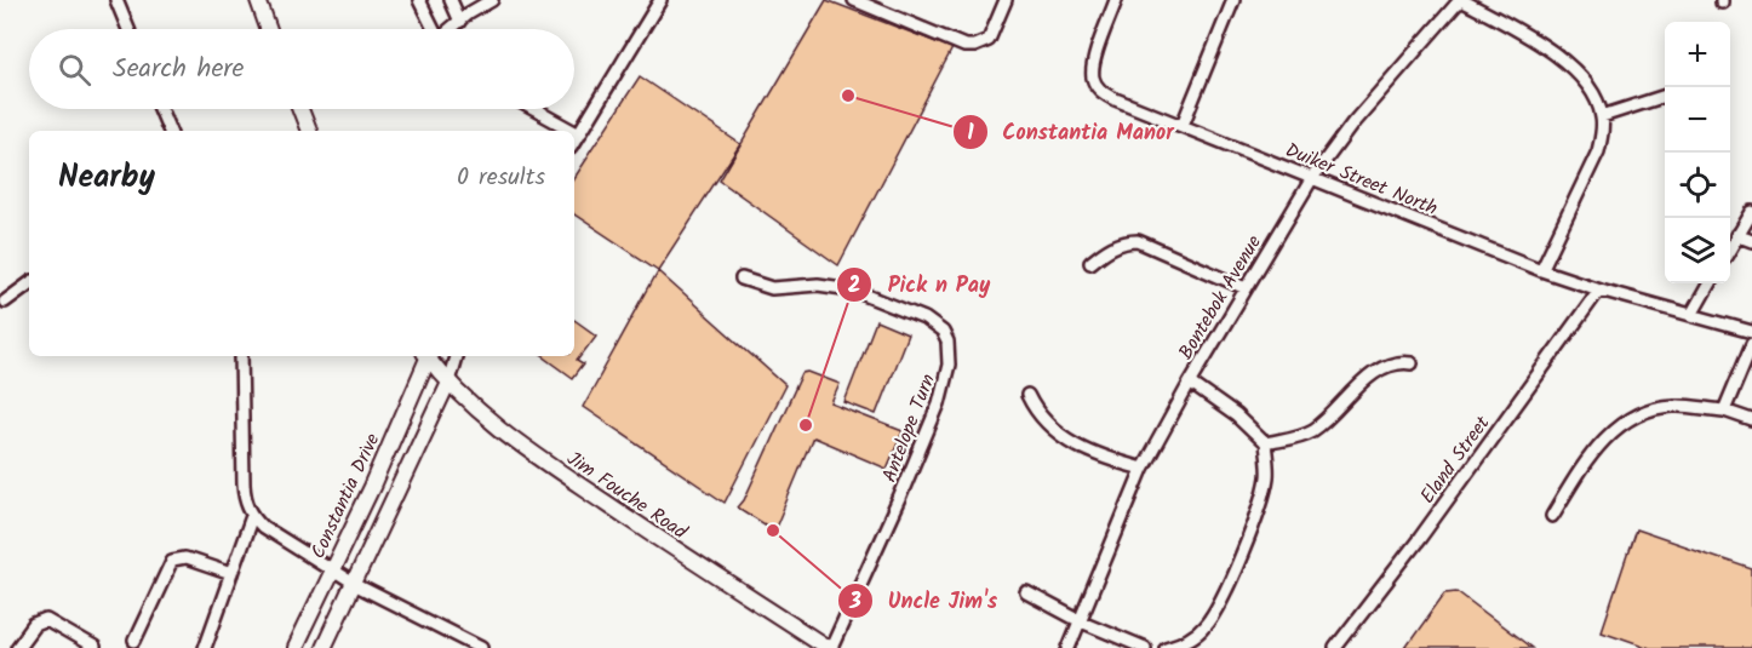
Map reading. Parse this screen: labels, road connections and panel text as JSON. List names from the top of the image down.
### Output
{
  "streets": {
    "street": [
      "Duiker Street North",
      "Bontebok Avenue",
      "Antelope Turn",
      "Eland Street",
      "Jim Fouche Road",
      "Constantia Drive"
    ]
  },
  "crossings": [
    ["Duiker Street North", "Bontebok Avenue"],
    ["Duiker Street North", "Eland Street"],
    ["Antelope Turn", "Jim Fouche Road"]
  ],
  "places": ["Constantia Manor", "Pick n Pay", "Uncle Jim's"],
  "page": {
    "map_buttons": ["+", "−"],
    "search": "Search here",
    "heading": ["Nearby", "0 results"]
  }
}
